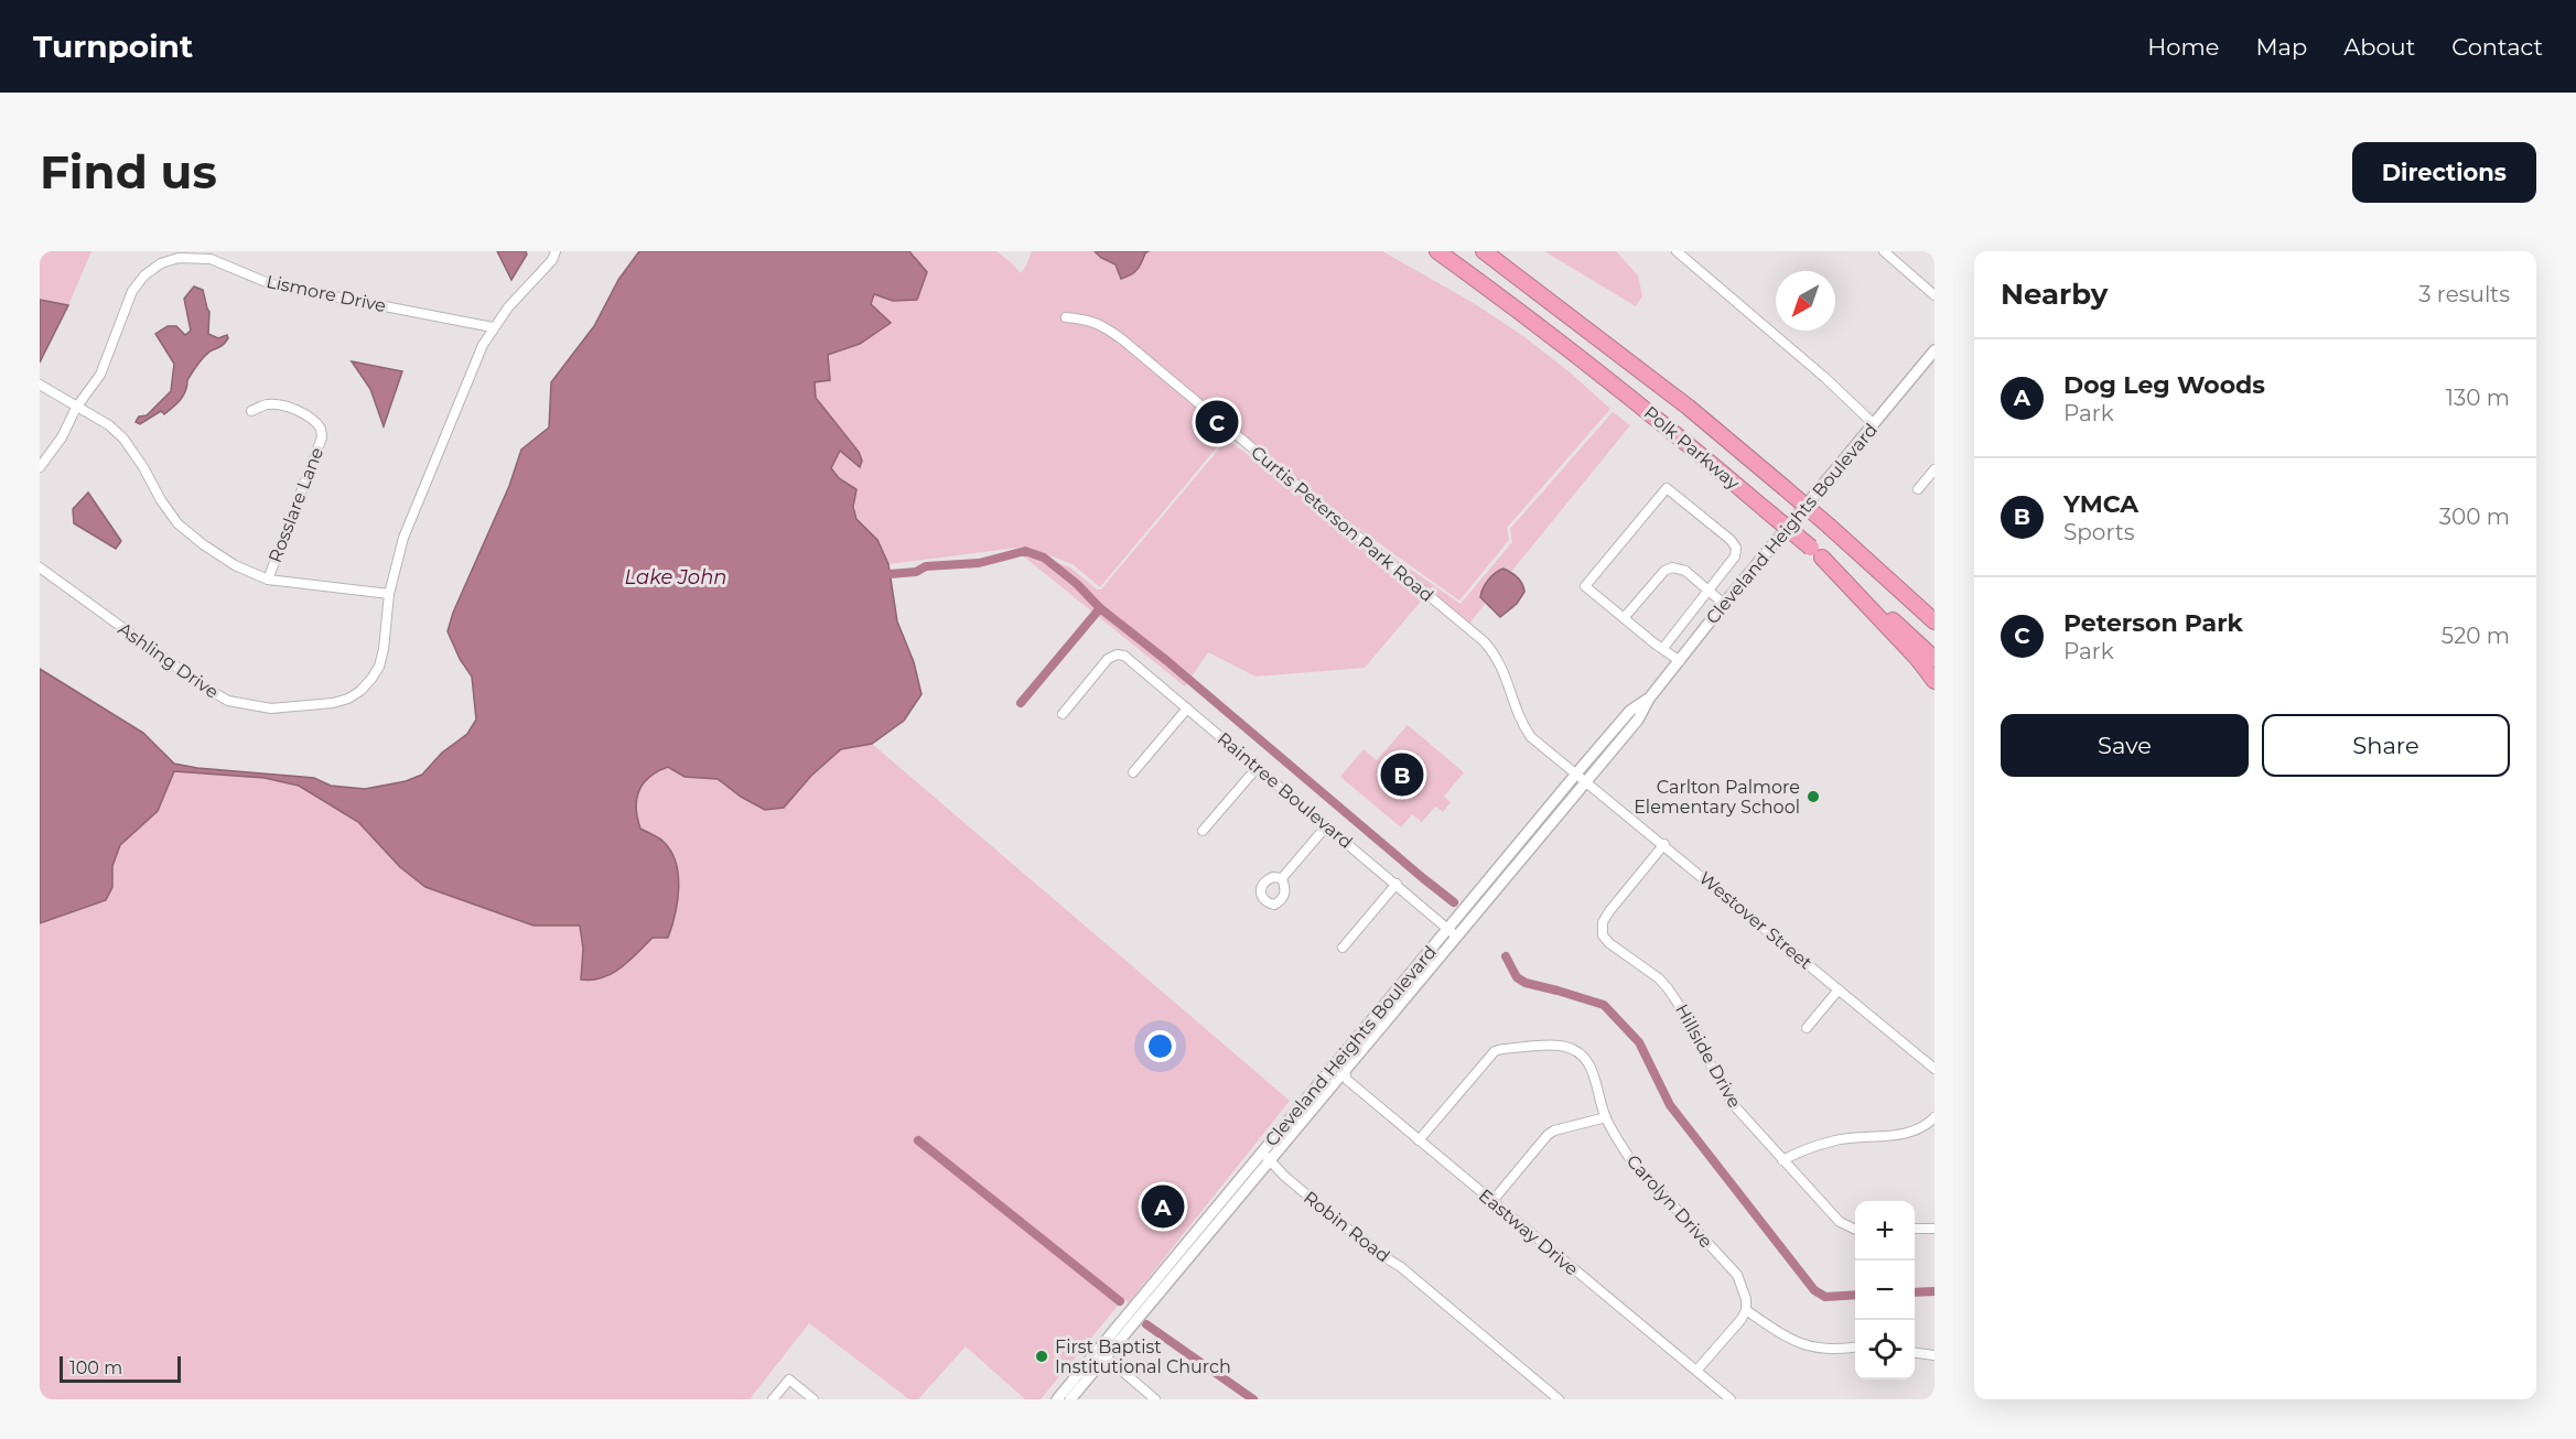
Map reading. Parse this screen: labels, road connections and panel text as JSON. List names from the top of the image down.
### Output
{
  "streets": {
    "highway": ["Polk Parkway"],
    "street": [
      "Lismore Drive",
      "Rosslare Lane",
      "Curtis Peterson Park Road",
      "Cleveland Heights Boulevard",
      "Ashling Drive",
      "Raintree Boulevard",
      "Westover Street",
      "Hillside Drive",
      "Carolyn Drive",
      "Robin Road",
      "Eastway Drive"
    ]
  },
  "crossings": [
    ["Lismore Drive", "Ashling Drive"],
    ["Curtis Peterson Park Road", "Cleveland Heights Boulevard"],
    ["Curtis Peterson Park Road", "Westover Street"],
    ["Cleveland Heights Boulevard", "Raintree Boulevard"],
    ["Cleveland Heights Boulevard", "Westover Street"],
    ["Cleveland Heights Boulevard", "Robin Road"],
    ["Cleveland Heights Boulevard", "Eastway Drive"],
    ["Westover Street", "Hillside Drive"],
    ["Carolyn Drive", "Eastway Drive"]
  ],
  "water": ["Lake John"],
  "places": ["Carlton Palmore Elementary School", "First Baptist Institutional Church"],
  "scale_bar": "100 m",
  "north": "bottom left",
  "page": {
    "header": "Turnpoint",
    "nav": [
      "Home",
      "Map",
      "About",
      "Contact"
    ],
    "buttons": [
      "Directions",
      ["Save", "Share"]
    ],
    "title": "Find us",
    "heading": ["Nearby", "3 results"],
    "list": [
      {
        "mark": "A",
        "name": "Dog Leg Woods",
        "note": "Park",
        "value": "130 m"
      },
      {
        "mark": "B",
        "name": "YMCA",
        "note": "Sports",
        "value": "300 m"
      },
      {
        "mark": "C",
        "name": "Peterson Park",
        "note": "Park",
        "value": "520 m"
      }
    ],
    "pins": ["C", "B", "A"],
    "map_buttons": ["+", "−"],
    "scale": "100 m"
  }
}
